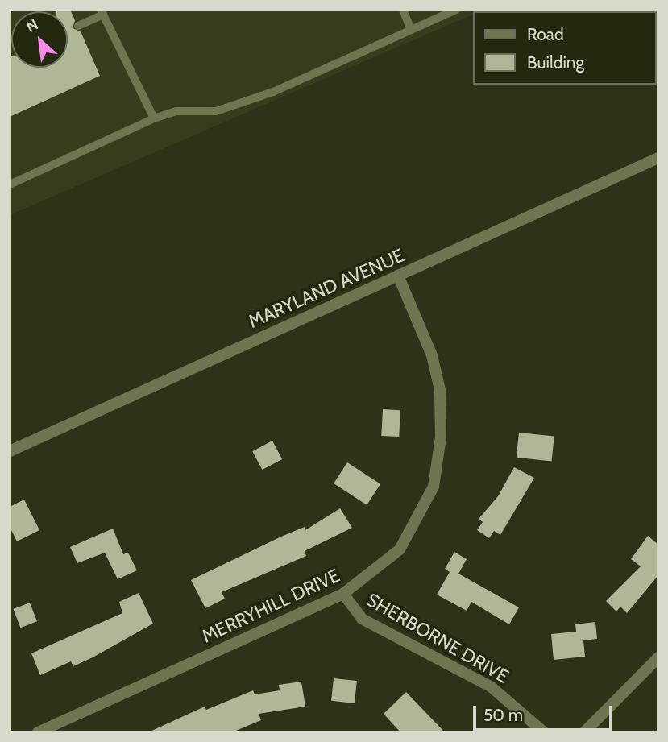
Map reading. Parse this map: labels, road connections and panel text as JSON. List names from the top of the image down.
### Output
{
  "streets": {
    "street": ["MARYLAND AVENUE", "MERRYHILL DRIVE", "SHERBORNE DRIVE"]
  },
  "crossings": [
    ["MARYLAND AVENUE", "MERRYHILL DRIVE"],
    ["MERRYHILL DRIVE", "SHERBORNE DRIVE"]
  ],
  "legend": ["Road", "Building"],
  "scale_bar": "50 m",
  "north": "top left"
}
